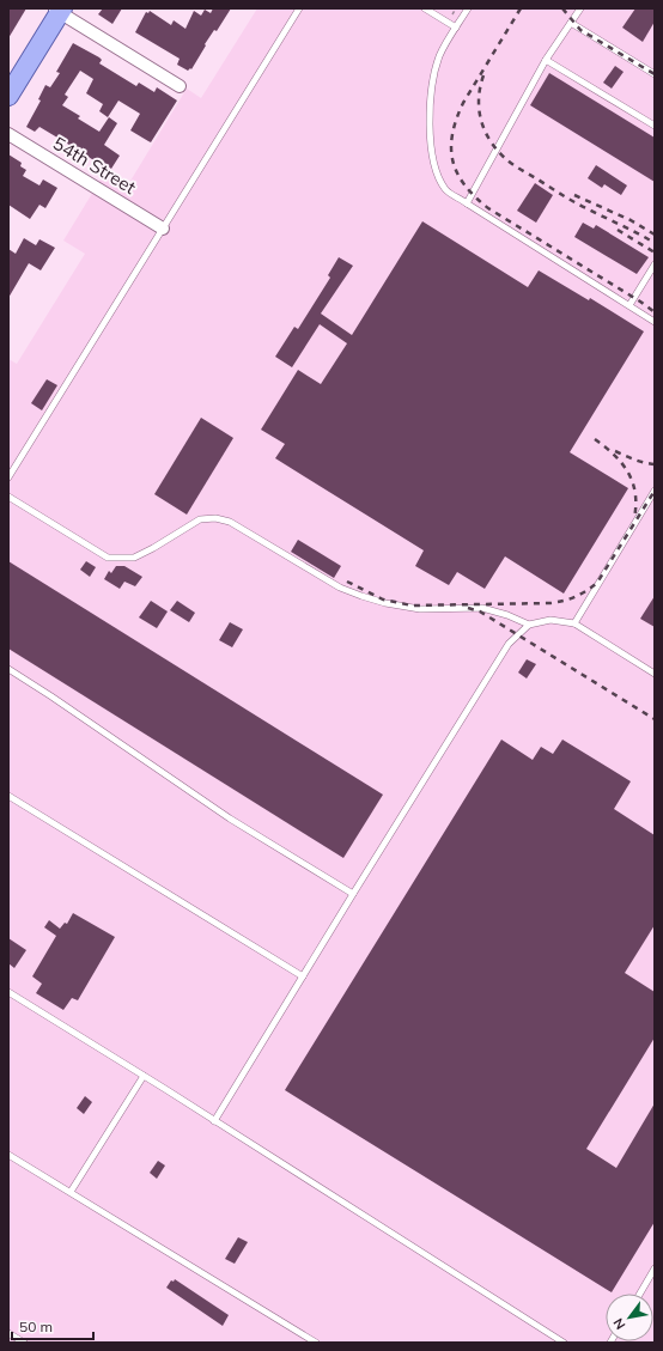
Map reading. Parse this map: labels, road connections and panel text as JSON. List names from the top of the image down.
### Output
{
  "streets": {
    "street": ["54th Street"]
  },
  "scale_bar": "50 m",
  "north": "bottom left"
}
